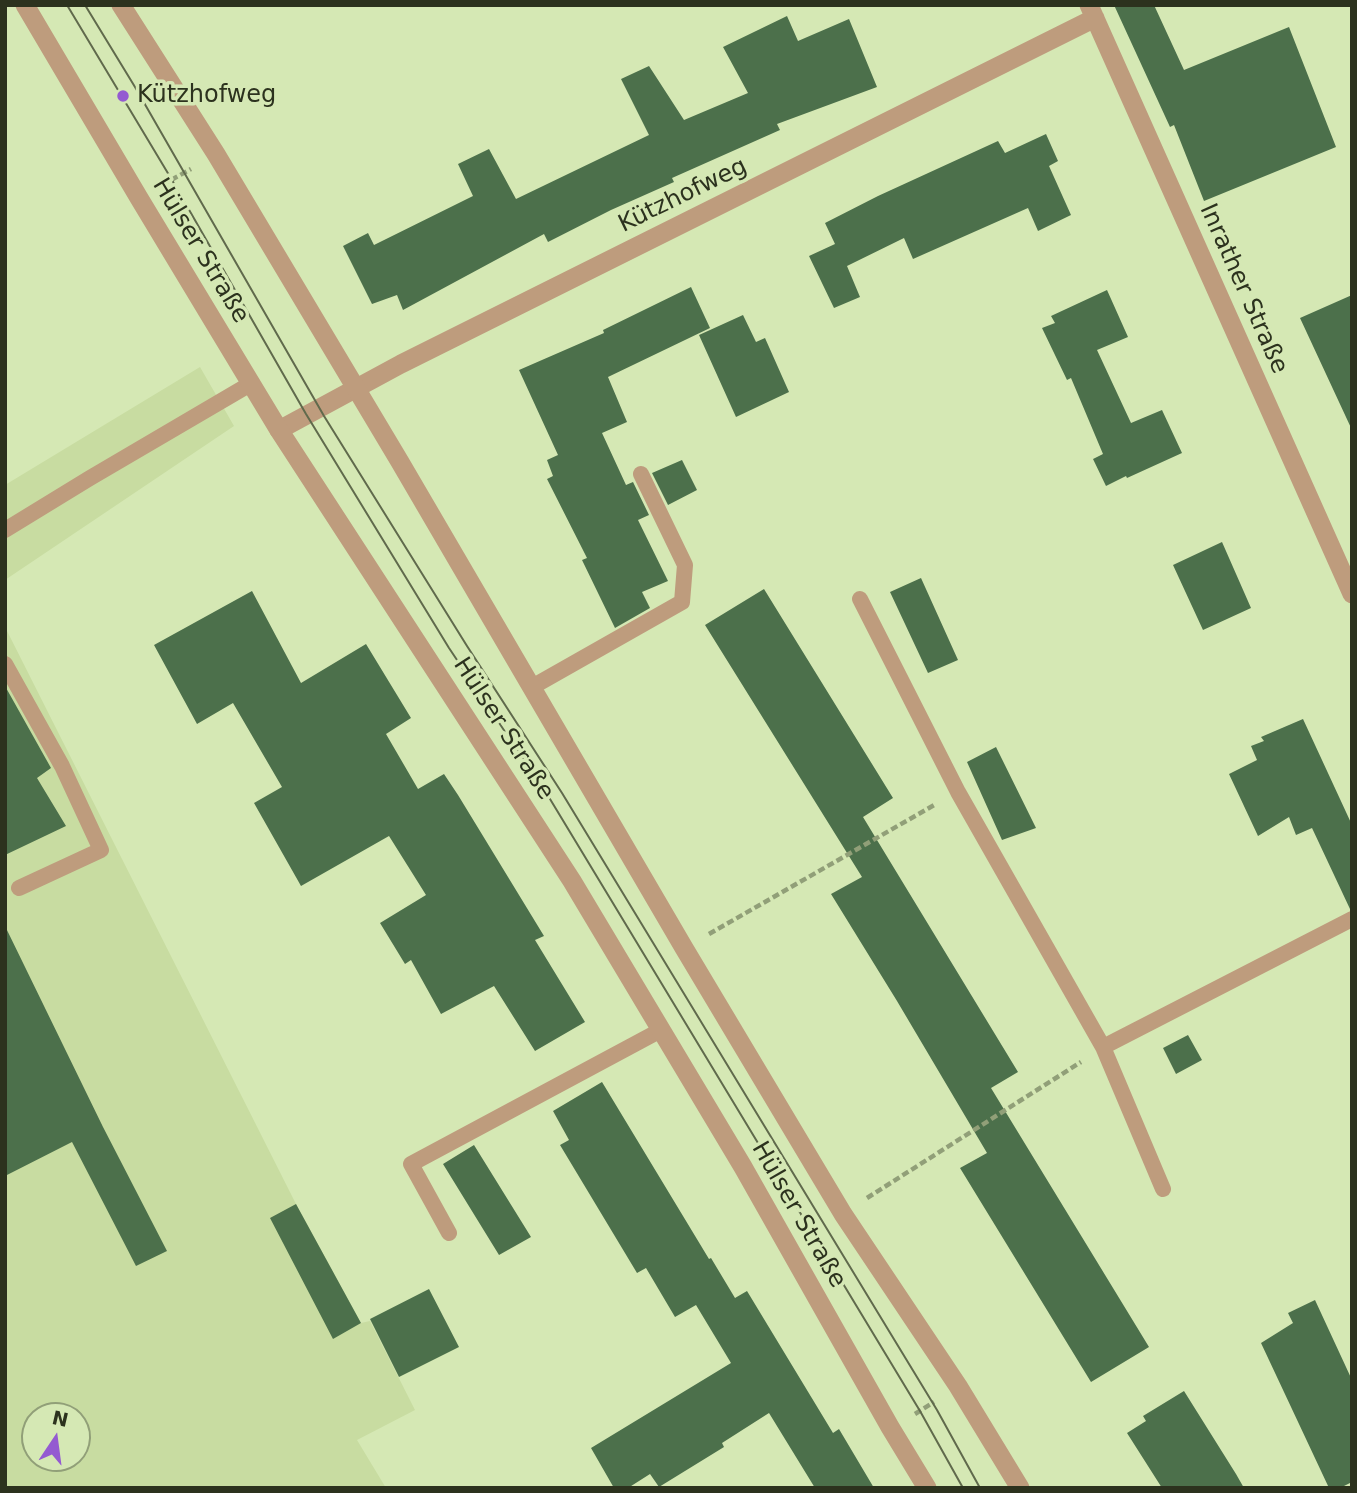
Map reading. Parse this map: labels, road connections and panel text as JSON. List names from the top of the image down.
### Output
{
  "streets": {
    "street": ["Kützhofweg", "Hülser Straße", "Inrather Straße"]
  },
  "crossings": [
    ["Kützhofweg", "Hülser Straße"],
    ["Kützhofweg", "Inrather Straße"]
  ],
  "places": ["Kützhofweg"],
  "north": "top"
}
